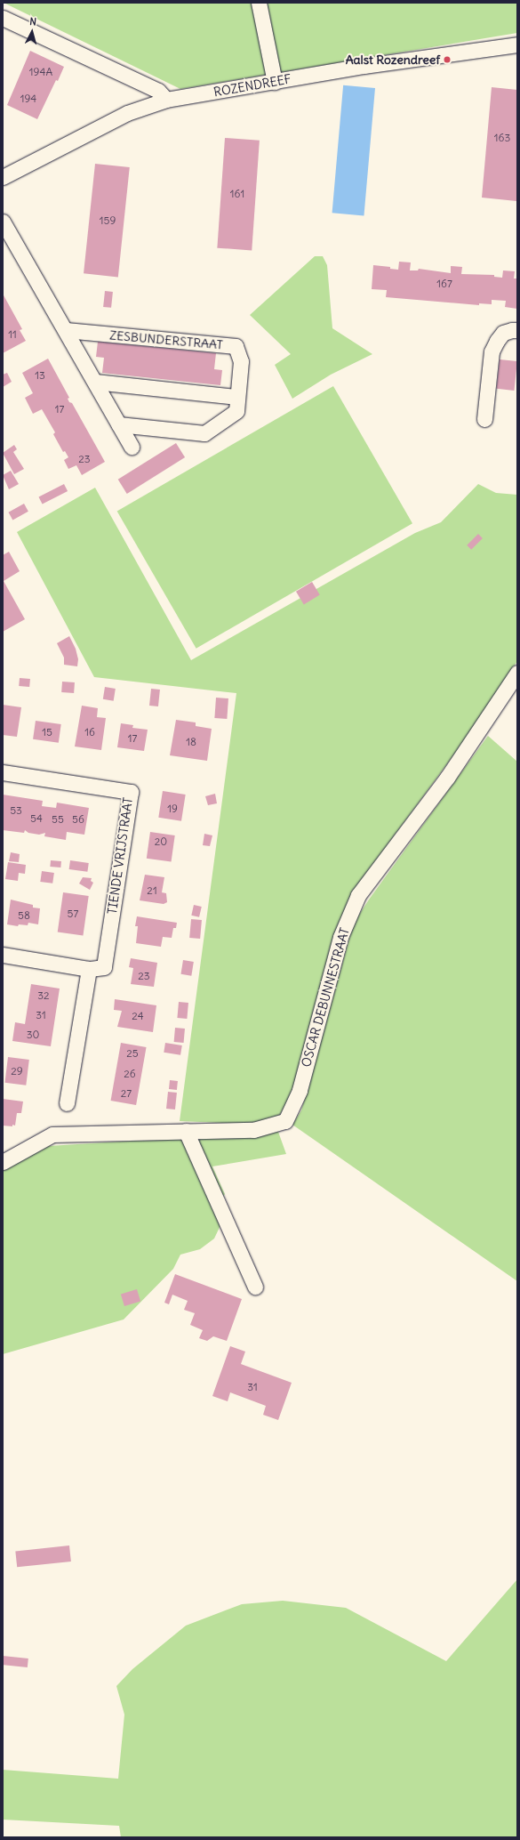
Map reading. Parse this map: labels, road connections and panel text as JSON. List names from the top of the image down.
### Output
{
  "streets": {
    "street": [
      "ROZENDREEF",
      "ZESBUNDERSTRAAT",
      "TIENDE VRIJSTRAAT",
      "OSCAR DEBUNNESTRAAT"
    ]
  },
  "places": ["Aalst Rozendreef"],
  "house_numbers": [
    "194A",
    "194",
    "163",
    "161",
    "159",
    "167",
    "11",
    "13",
    "17",
    "23",
    "15",
    "16",
    "17",
    "18",
    "19",
    "53",
    "54",
    "55",
    "56",
    "20",
    "21",
    "57",
    "58",
    "23",
    "32",
    "31",
    "24",
    "30",
    "25",
    "29",
    "26",
    "27",
    "31"
  ],
  "north": "top"
}
